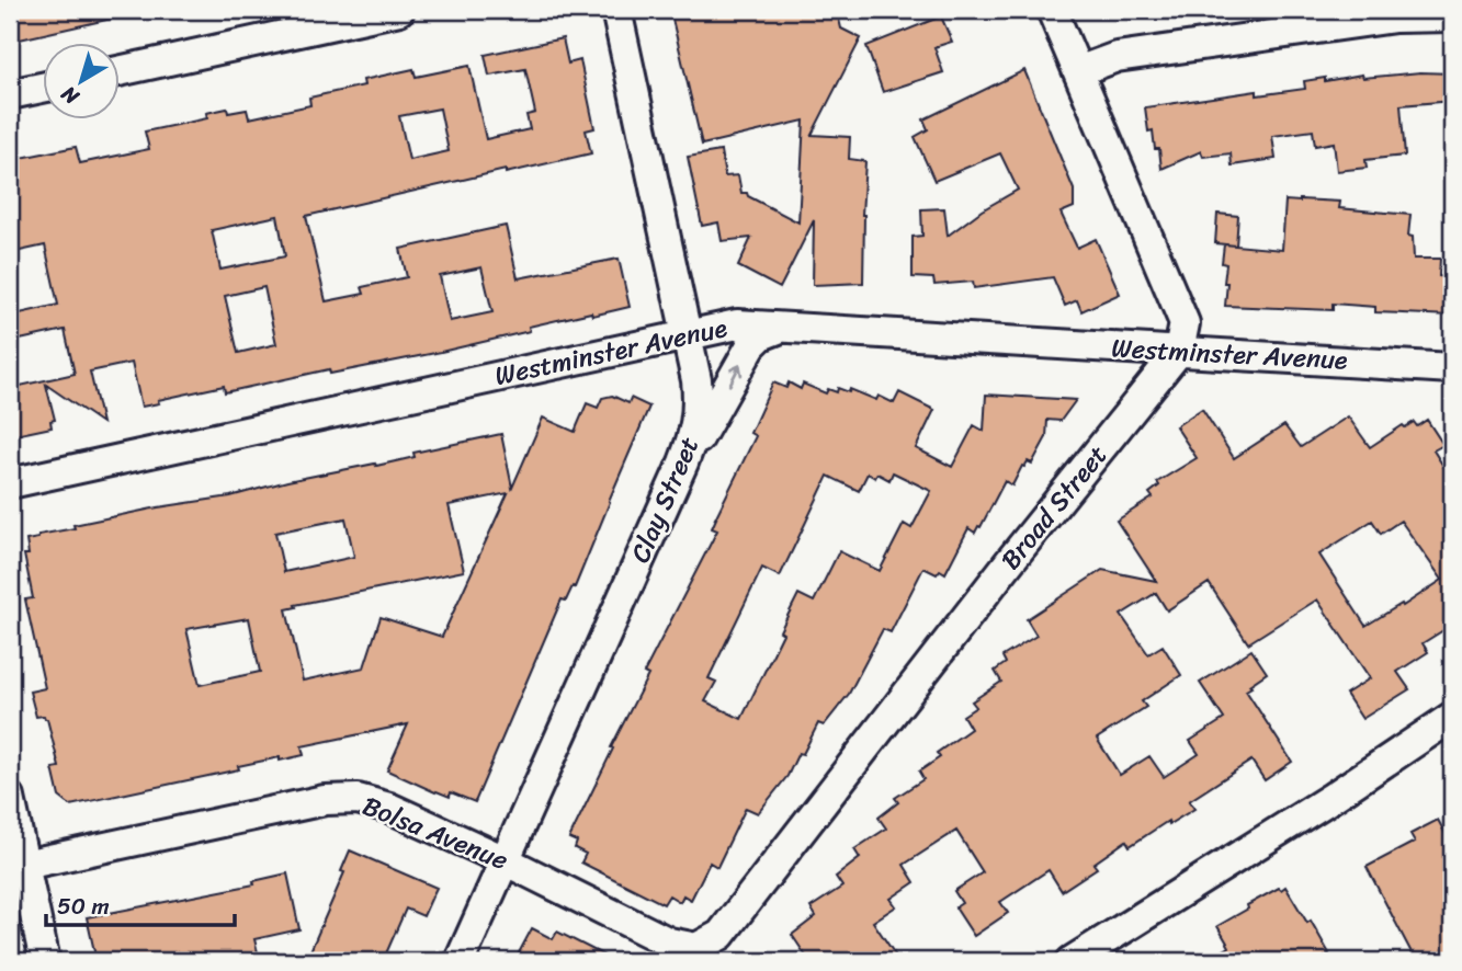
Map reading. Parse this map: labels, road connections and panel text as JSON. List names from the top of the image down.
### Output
{
  "streets": {
    "street": [
      "Westminster Avenue",
      "Clay Street",
      "Broad Street",
      "Bolsa Avenue"
    ]
  },
  "crossings": [
    ["Westminster Avenue", "Clay Street"],
    ["Westminster Avenue", "Broad Street"],
    ["Clay Street", "Bolsa Avenue"],
    ["Broad Street", "Bolsa Avenue"]
  ],
  "scale_bar": "50 m",
  "north": "bottom left"
}
